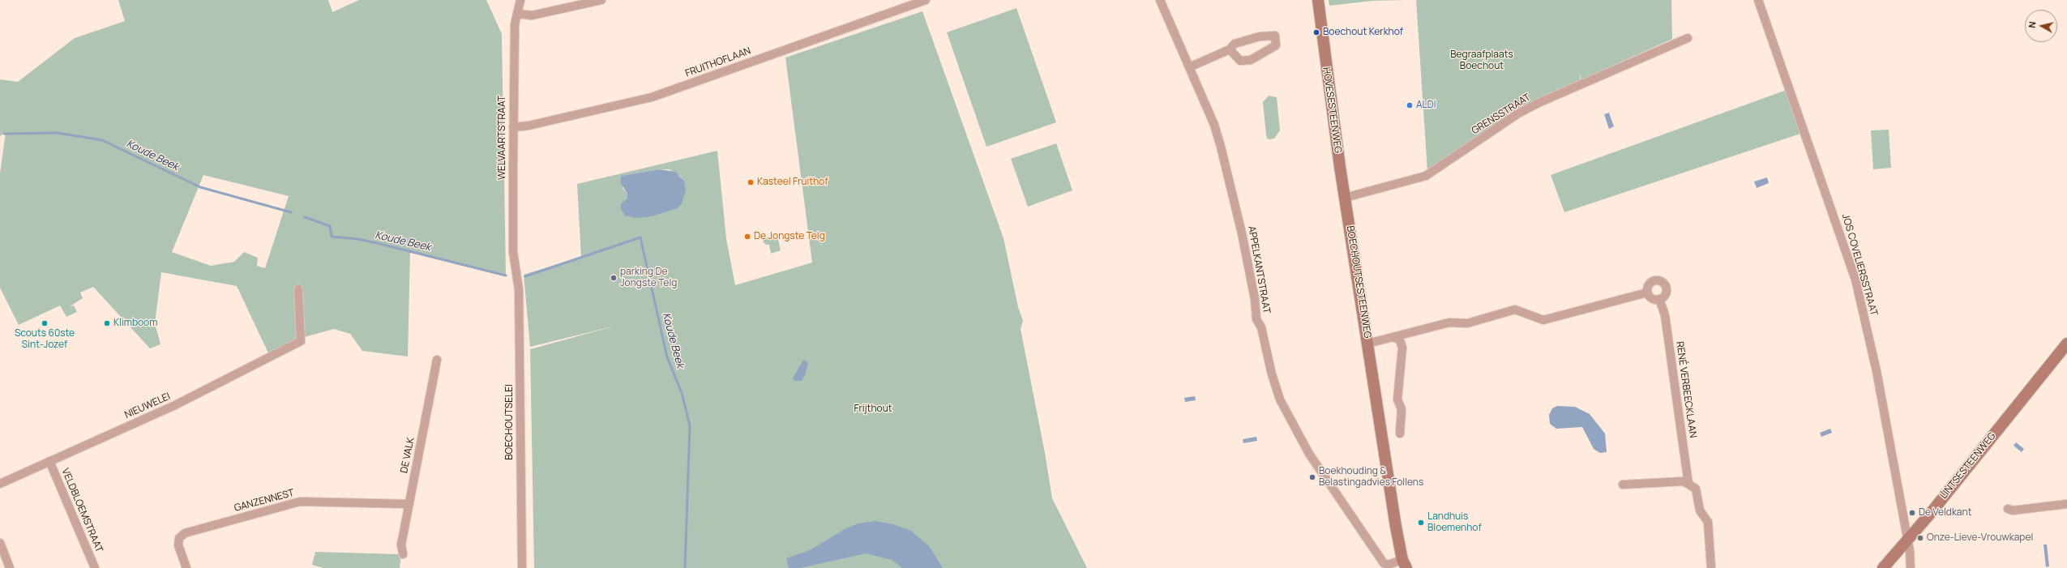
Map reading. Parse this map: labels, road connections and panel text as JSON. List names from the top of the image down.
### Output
{
  "streets": {
    "street": [
      "FRUITHOFLAAN",
      "HOVESESTEENWEG",
      "GRENSSTRAAT",
      "WELVAARTSTRAAT",
      "JOS COVELIERSSTRAAT",
      "APPELKANTSTRAAT",
      "BOECHOUTSESTEENWEG",
      "RENÉ VERBEECKLAAN",
      "NIEUWELEI",
      "BOECHOUTSELEI",
      "DE VALK",
      "LINTSESTEENWEG",
      "GANZENNEST",
      "VELDBLOEMSTRAAT"
    ]
  },
  "crossings": [
    ["FRUITHOFLAAN", "WELVAARTSTRAAT"],
    ["HOVESESTEENWEG", "GRENSSTRAAT"],
    ["HOVESESTEENWEG", "BOECHOUTSESTEENWEG"],
    ["WELVAARTSTRAAT", "BOECHOUTSELEI"],
    ["JOS COVELIERSSTRAAT", "LINTSESTEENWEG"],
    ["APPELKANTSTRAAT", "BOECHOUTSESTEENWEG"],
    ["BOECHOUTSESTEENWEG", "RENÉ VERBEECKLAAN"],
    ["NIEUWELEI", "VELDBLOEMSTRAAT"],
    ["DE VALK", "GANZENNEST"]
  ],
  "water": ["Koude Beek"],
  "parks": ["Begraafplaats Boechout", "Frijthout"],
  "places": [
    "Boechout Kerkhof",
    "ALDI",
    "Kasteel Fruithof",
    "De Jongste Telg",
    "parking De Jongste Telg",
    "Scouts 60ste Sint-Jozef",
    "Klimboom",
    "Boekhouding & Belastingadvies Follens",
    "De Veldkant",
    "Landhuis Bloemenhof",
    "Onze-Lieve-Vrouwkapel"
  ],
  "north": "left"
}
